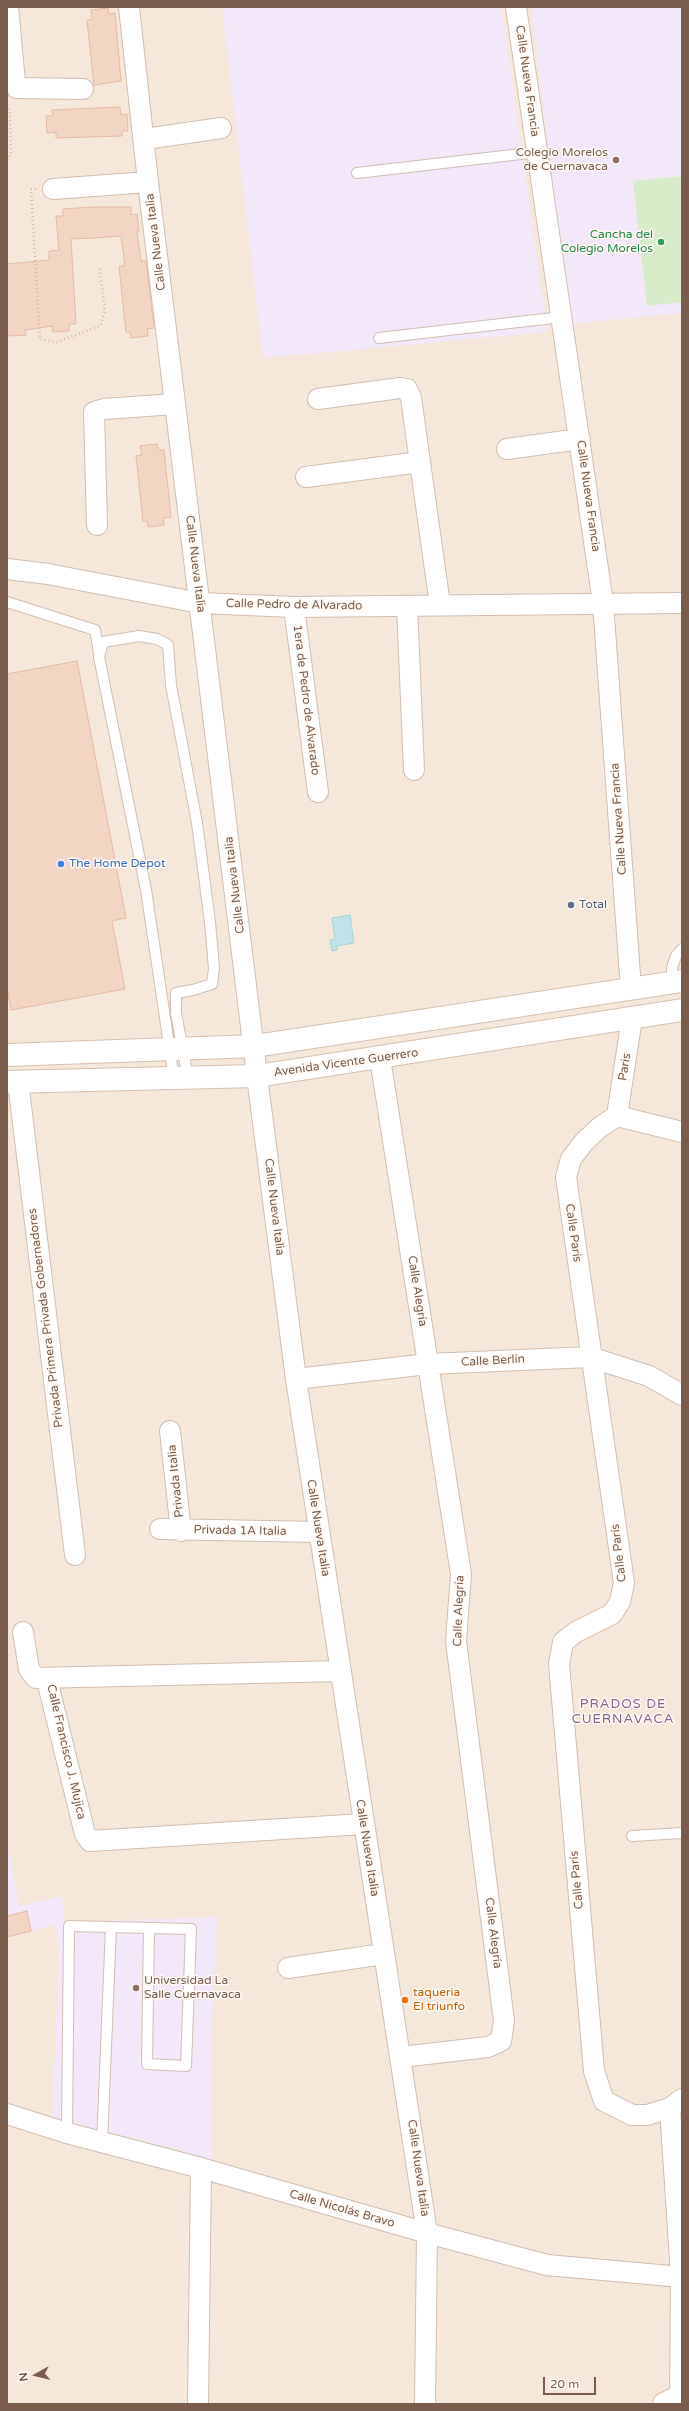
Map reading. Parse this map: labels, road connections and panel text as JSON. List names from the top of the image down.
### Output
{
  "streets": {
    "main road": ["Avenida Vicente Guerrero"],
    "street": [
      "Calle Nueva Francia",
      "Calle Nueva Italia",
      "Calle Pedro de Alvarado",
      "1era de Pedro de Alvarado",
      "Paris",
      "Calle París",
      "Calle Alegría",
      "Privada Primera Privada Gobernadores",
      "Calle Berlín",
      "Privada Italia",
      "Privada 1A Italia",
      "Calle Francisco J. Mujica",
      "Calle Nicolás Bravo"
    ]
  },
  "crossings": [
    ["Calle Nueva Francia", "Calle Pedro de Alvarado"],
    ["Calle Nueva Italia", "Calle Pedro de Alvarado"],
    ["Calle Nueva Italia", "Avenida Vicente Guerrero"],
    ["Calle Nueva Italia", "Calle Alegría"],
    ["Calle Nueva Italia", "Calle Berlín"],
    ["Calle Nueva Italia", "Privada 1A Italia"],
    ["Calle Nueva Italia", "Calle Francisco J. Mujica"],
    ["Calle Nueva Italia", "Calle Nicolás Bravo"],
    ["Calle Pedro de Alvarado", "1era de Pedro de Alvarado"],
    ["Avenida Vicente Guerrero", "Paris"],
    ["Avenida Vicente Guerrero", "Calle Alegría"],
    ["Avenida Vicente Guerrero", "Privada Primera Privada Gobernadores"],
    ["Paris", "Calle París"],
    ["Calle París", "Calle Berlín"],
    ["Calle Alegría", "Calle Berlín"],
    ["Privada Italia", "Privada 1A Italia"]
  ],
  "districts": ["PRADOS DE CUERNAVACA"],
  "places": [
    "Colegio Morelos de Cuernavaca",
    "Cancha del Colegio Morelos",
    "The Home Depot",
    "Total",
    "Universidad La Salle Cuernavaca",
    "taqueria El triunfo"
  ],
  "scale_bar": "20 m",
  "north": "left"
}
